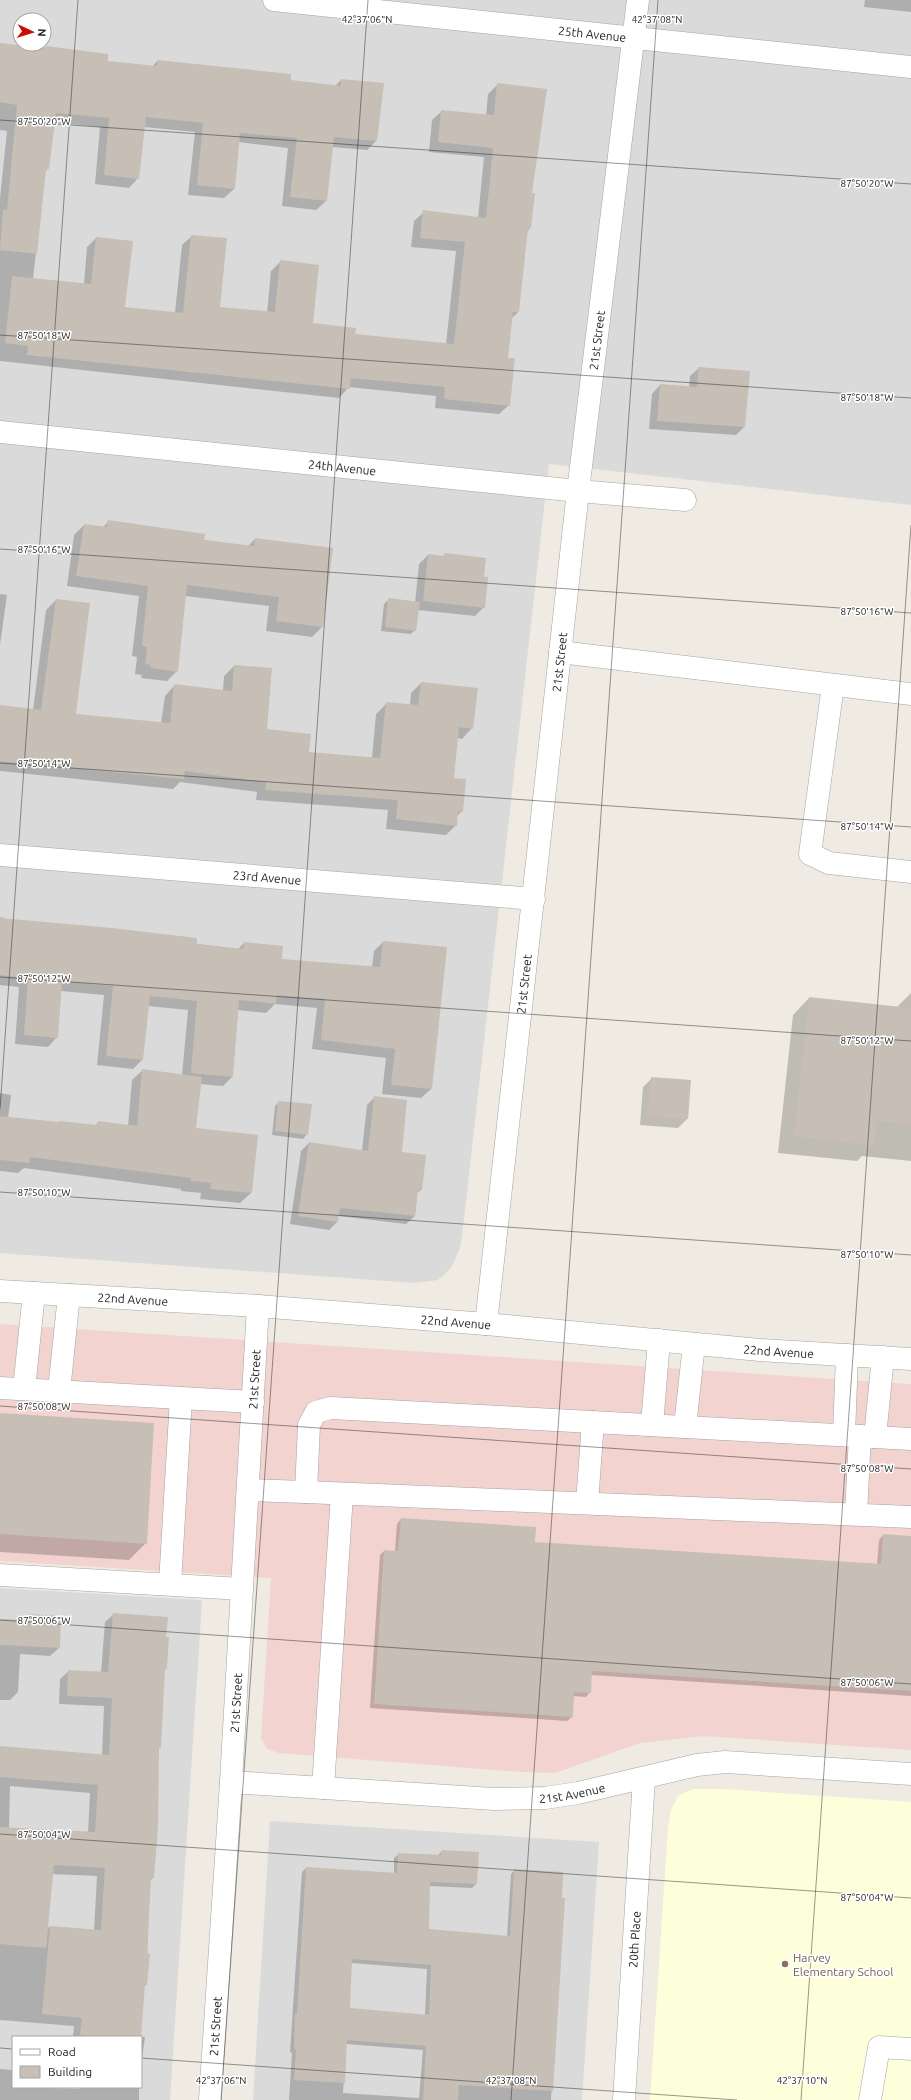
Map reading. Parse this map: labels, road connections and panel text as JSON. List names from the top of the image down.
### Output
{
  "streets": {
    "street": [
      "25th Avenue",
      "21st Street",
      "24th Avenue",
      "23rd Avenue",
      "22nd Avenue",
      "21st Avenue",
      "20th Place"
    ]
  },
  "crossings": [
    ["25th Avenue", "21st Street"],
    ["21st Street", "24th Avenue"],
    ["21st Street", "23rd Avenue"],
    ["21st Street", "22nd Avenue"],
    ["21st Street", "21st Avenue"],
    ["21st Avenue", "20th Place"]
  ],
  "places": ["Harvey Elementary School"],
  "legend": ["Road", "Building"],
  "north": "right",
  "coordinates": [
    "42°37'06\"N",
    "42°37'08\"N",
    "87°50'20\"W",
    "87°50'18\"W",
    "87°50'16\"W",
    "87°50'14\"W",
    "87°50'12\"W",
    "87°50'10\"W",
    "87°50'08\"W",
    "87°50'06\"W",
    "87°50'04\"W",
    "42°37'10\"N"
  ]
}
